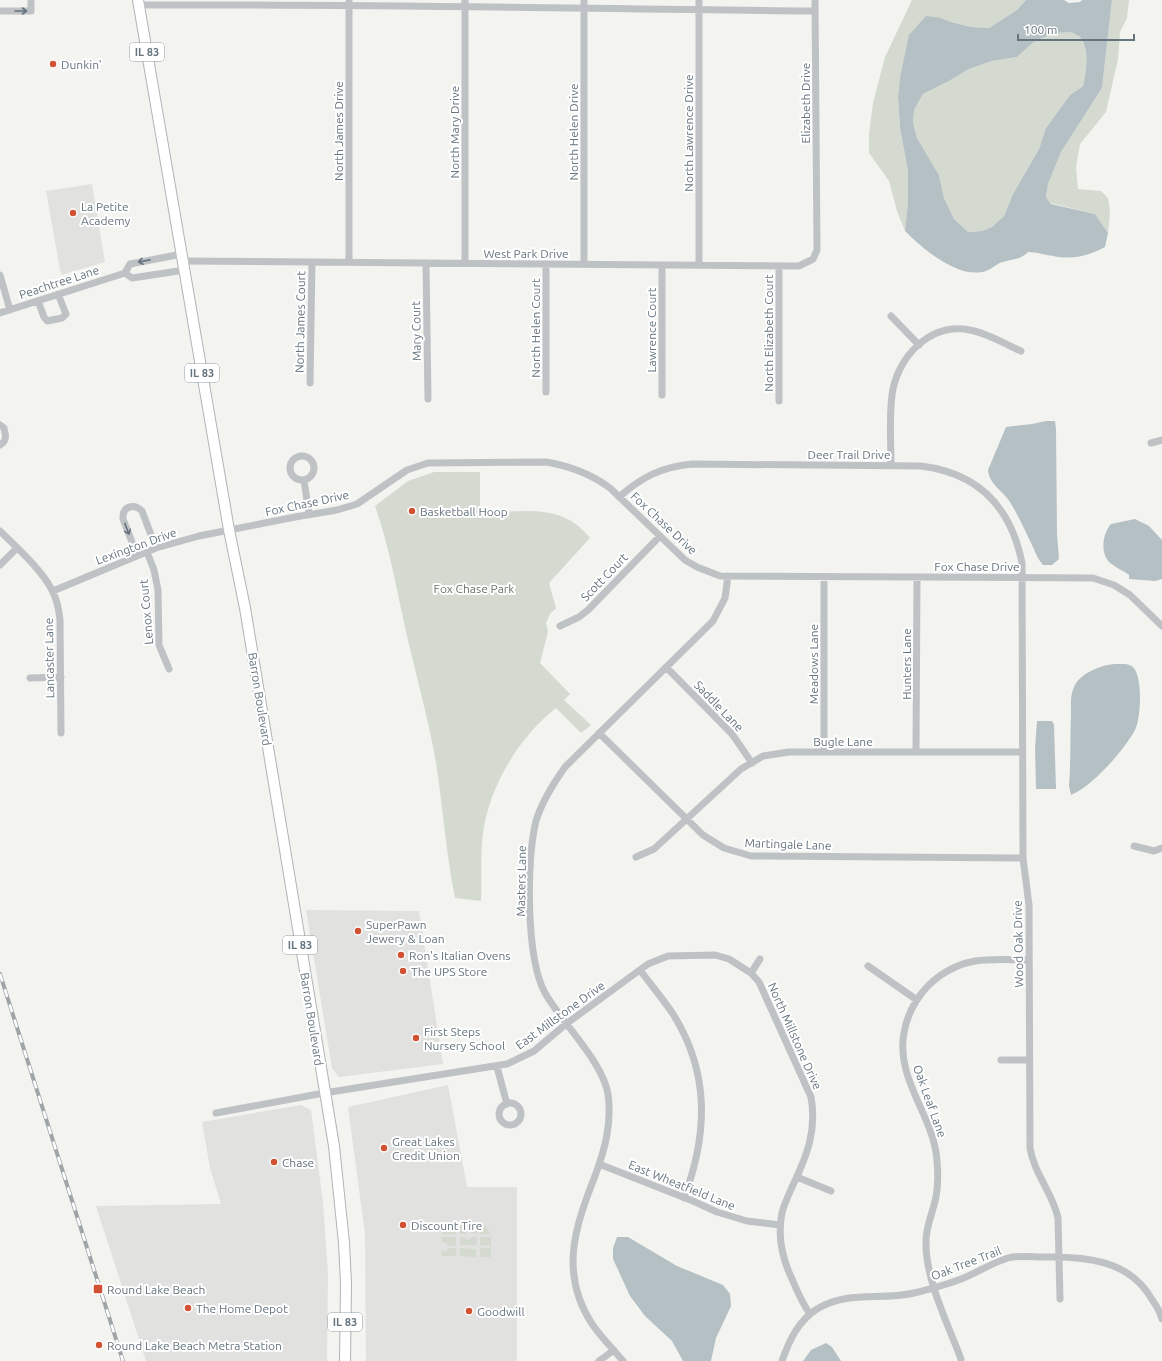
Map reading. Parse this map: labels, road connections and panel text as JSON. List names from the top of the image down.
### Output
{
  "streets": {
    "main road": ["IL 83", "Barron Boulevard"],
    "street": [
      "Elizabeth Drive",
      "North James Drive",
      "North Mary Drive",
      "North Helen Drive",
      "North Lawrence Drive",
      "West Park Drive",
      "Peachtree Lane",
      "North James Court",
      "North Helen Court",
      "Lawrence Court",
      "Mary Court",
      "North Elizabeth Court",
      "Deer Trail Drive",
      "Fox Chase Drive",
      "Lexington Drive",
      "Scott Court",
      "Lenox Court",
      "Lancaster Lane",
      "Meadows Lane",
      "Hunters Lane",
      "Saddle Lane",
      "Bugle Lane",
      "Martingale Lane",
      "Masters Lane",
      "Wood Oak Drive",
      "East Millstone Drive",
      "North Millstone Drive",
      "Oak Leaf Lane",
      "East Wheatfield Lane",
      "Oak Tree Trail"
    ]
  },
  "crossings": [
    ["IL 83", "West Park Drive"],
    ["IL 83", "Peachtree Lane"],
    ["IL 83", "Fox Chase Drive"],
    ["IL 83", "Lexington Drive"],
    ["IL 83", "Barron Boulevard"],
    ["Elizabeth Drive", "West Park Drive"],
    ["North James Drive", "West Park Drive"],
    ["North Mary Drive", "West Park Drive"],
    ["North Helen Drive", "West Park Drive"],
    ["North Lawrence Drive", "West Park Drive"],
    ["West Park Drive", "Peachtree Lane"],
    ["West Park Drive", "North James Court"],
    ["West Park Drive", "North Helen Court"],
    ["West Park Drive", "Lawrence Court"],
    ["West Park Drive", "Mary Court"],
    ["West Park Drive", "North Elizabeth Court"],
    ["Deer Trail Drive", "Fox Chase Drive"],
    ["Deer Trail Drive", "Wood Oak Drive"],
    ["Fox Chase Drive", "Lexington Drive"],
    ["Fox Chase Drive", "Scott Court"],
    ["Fox Chase Drive", "Meadows Lane"],
    ["Fox Chase Drive", "Hunters Lane"],
    ["Fox Chase Drive", "Barron Boulevard"],
    ["Fox Chase Drive", "Masters Lane"],
    ["Fox Chase Drive", "Wood Oak Drive"],
    ["Lexington Drive", "Lenox Court"],
    ["Lexington Drive", "Lancaster Lane"],
    ["Lexington Drive", "Barron Boulevard"],
    ["Meadows Lane", "Bugle Lane"],
    ["Hunters Lane", "Bugle Lane"],
    ["Barron Boulevard", "East Millstone Drive"],
    ["Saddle Lane", "Bugle Lane"],
    ["Saddle Lane", "Masters Lane"],
    ["Bugle Lane", "Martingale Lane"],
    ["Bugle Lane", "Wood Oak Drive"],
    ["Martingale Lane", "Masters Lane"],
    ["Martingale Lane", "Wood Oak Drive"],
    ["Masters Lane", "East Millstone Drive"],
    ["Masters Lane", "East Wheatfield Lane"],
    ["Wood Oak Drive", "Oak Leaf Lane"],
    ["Wood Oak Drive", "Oak Tree Trail"],
    ["East Millstone Drive", "North Millstone Drive"],
    ["North Millstone Drive", "East Wheatfield Lane"],
    ["North Millstone Drive", "Oak Tree Trail"],
    ["Oak Leaf Lane", "Oak Tree Trail"]
  ],
  "parks": ["Fox Chase Park"],
  "places": {
    "other": [
      "Dunkin'",
      "La Petite Academy",
      "Basketball Hoop",
      "SuperPawn Jewery & Loan",
      "Ron's Italian Ovens",
      "The UPS Store",
      "First Steps Nursery School",
      "Great Lakes Credit Union",
      "Chase",
      "Discount Tire",
      "The Home Depot",
      "Goodwill",
      "Round Lake Beach Metra Station"
    ],
    "transit": ["Round Lake Beach"]
  },
  "scale_bar": "100 m"
}
